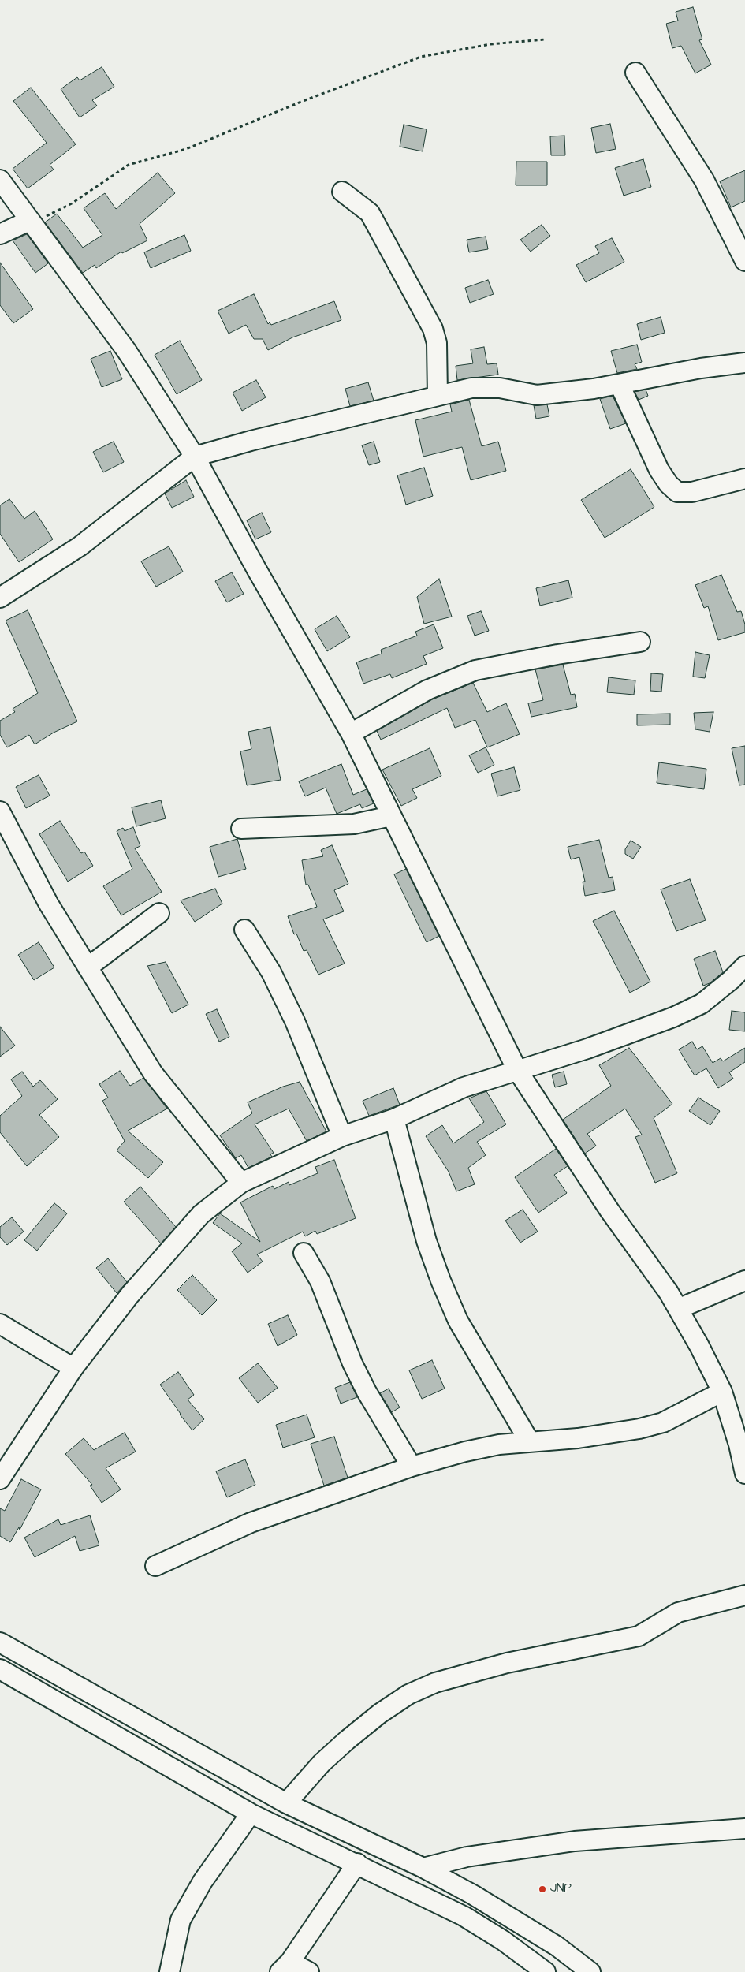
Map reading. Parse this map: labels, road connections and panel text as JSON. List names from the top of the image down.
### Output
{
  "places": ["JNP"]
}
